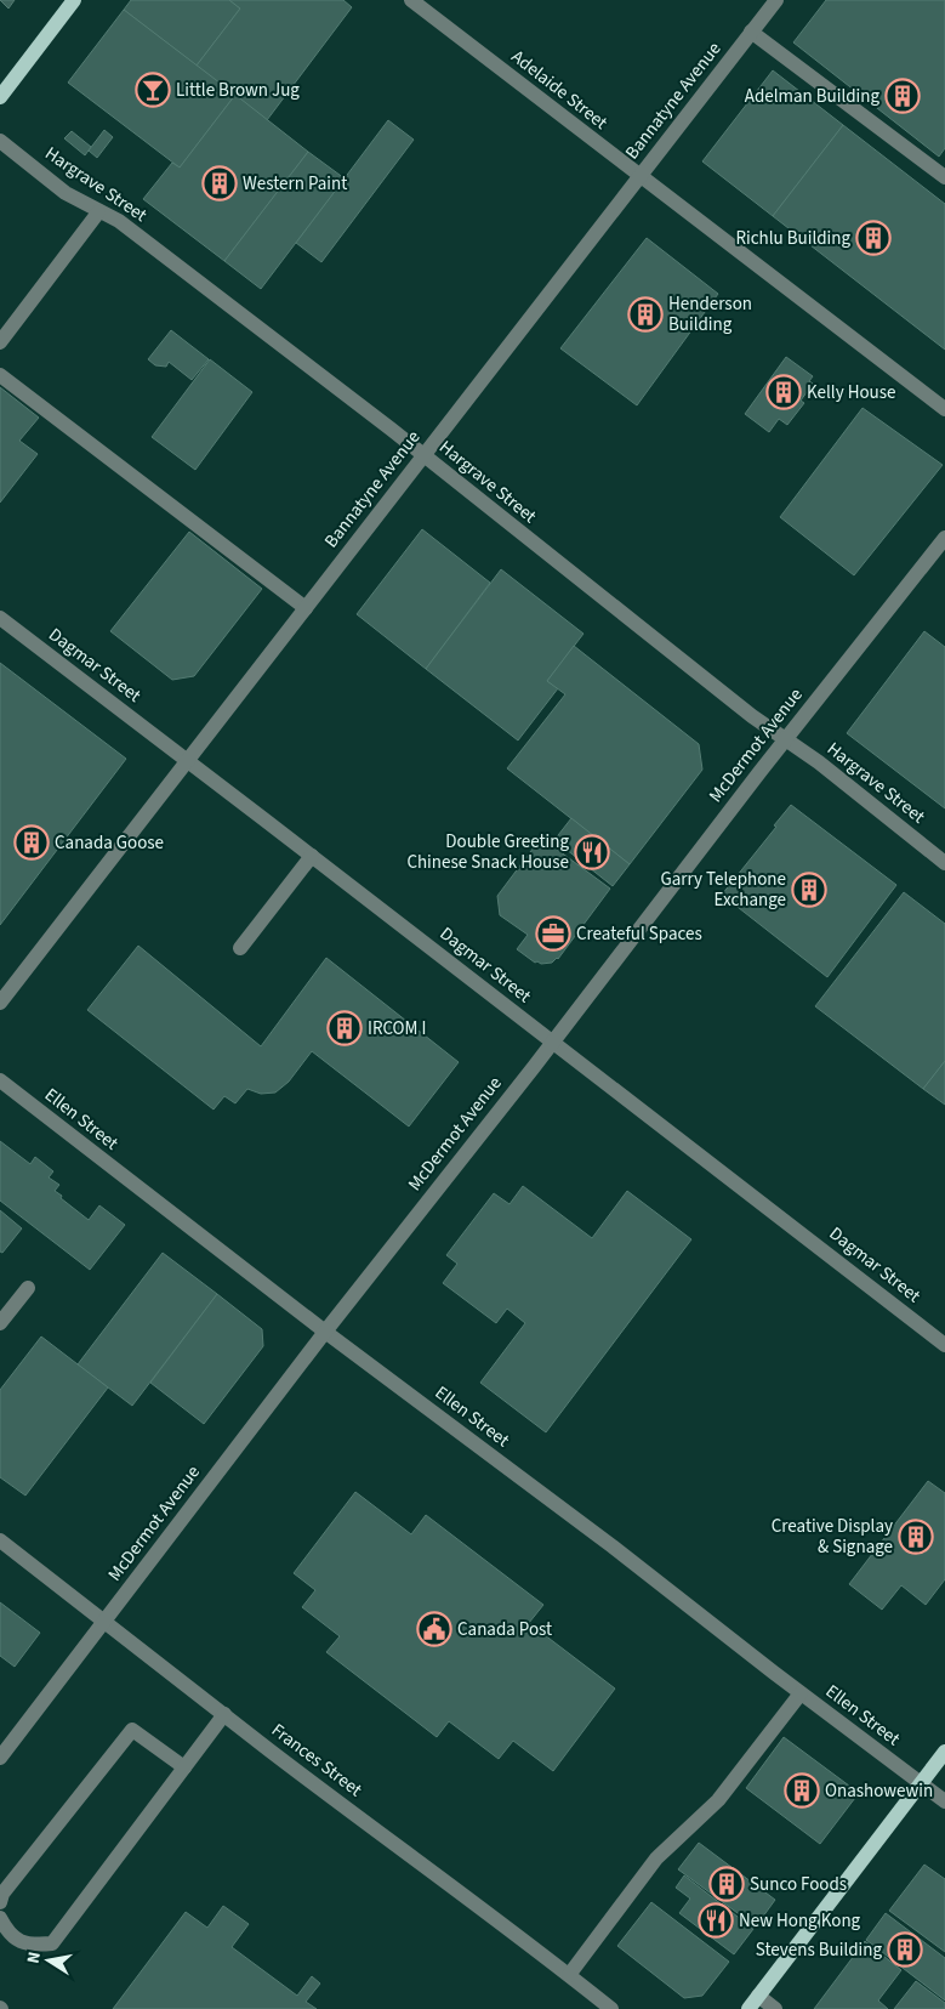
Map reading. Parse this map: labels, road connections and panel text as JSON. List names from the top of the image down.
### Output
{
  "streets": {
    "street": [
      "Adelaide Street",
      "Bannatyne Avenue",
      "Hargrave Street",
      "Dagmar Street",
      "McDermot Avenue",
      "Ellen Street",
      "Frances Street"
    ]
  },
  "crossings": [
    ["Adelaide Street", "Bannatyne Avenue"],
    ["Bannatyne Avenue", "Hargrave Street"],
    ["Bannatyne Avenue", "Dagmar Street"],
    ["Hargrave Street", "McDermot Avenue"],
    ["Dagmar Street", "McDermot Avenue"],
    ["McDermot Avenue", "Ellen Street"],
    ["McDermot Avenue", "Frances Street"]
  ],
  "places": {
    "bar": ["Little Brown Jug"],
    "building": [
      "Adelman Building",
      "Western Paint",
      "Richlu Building",
      "Henderson Building",
      "Kelly House",
      "Canada Goose",
      "Garry Telephone Exchange",
      "IRCOM I",
      "Creative Display & Signage",
      "Onashowewin",
      "Sunco Foods",
      "Stevens Building"
    ],
    "restaurant": ["Double Greeting Chinese Snack House", "New Hong Kong"],
    "office": ["Createful Spaces"],
    "public building": ["Canada Post"]
  },
  "north": "left"
}
